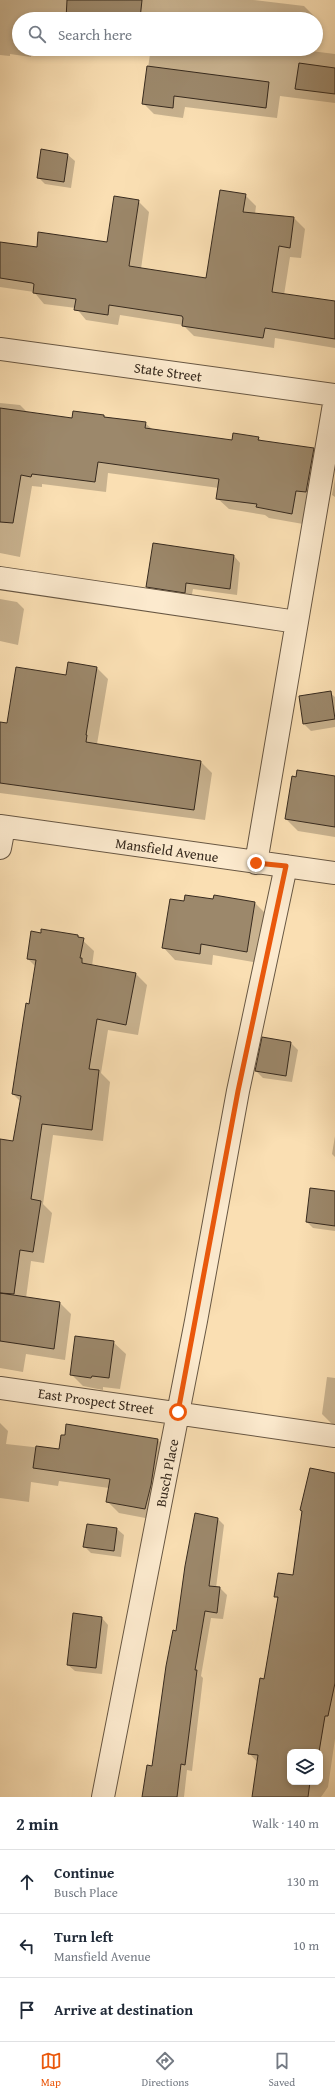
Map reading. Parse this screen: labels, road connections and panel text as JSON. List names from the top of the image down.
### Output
{
  "streets": {
    "street": [
      "State Street",
      "Mansfield Avenue",
      "East Prospect Street",
      "Busch Place"
    ]
  },
  "crossings": [
    ["Mansfield Avenue", "Busch Place"],
    ["East Prospect Street", "Busch Place"]
  ],
  "page": {
    "search": "Search here",
    "heading": ["2 min", "Walk · 140 m"],
    "list": [
      ["Continue", "Busch Place", "130 m"],
      ["Turn left", "Mansfield Avenue", "10 m"],
      "Arrive at destination"
    ],
    "nav": ["Map", "Directions", "Saved"]
  }
}
